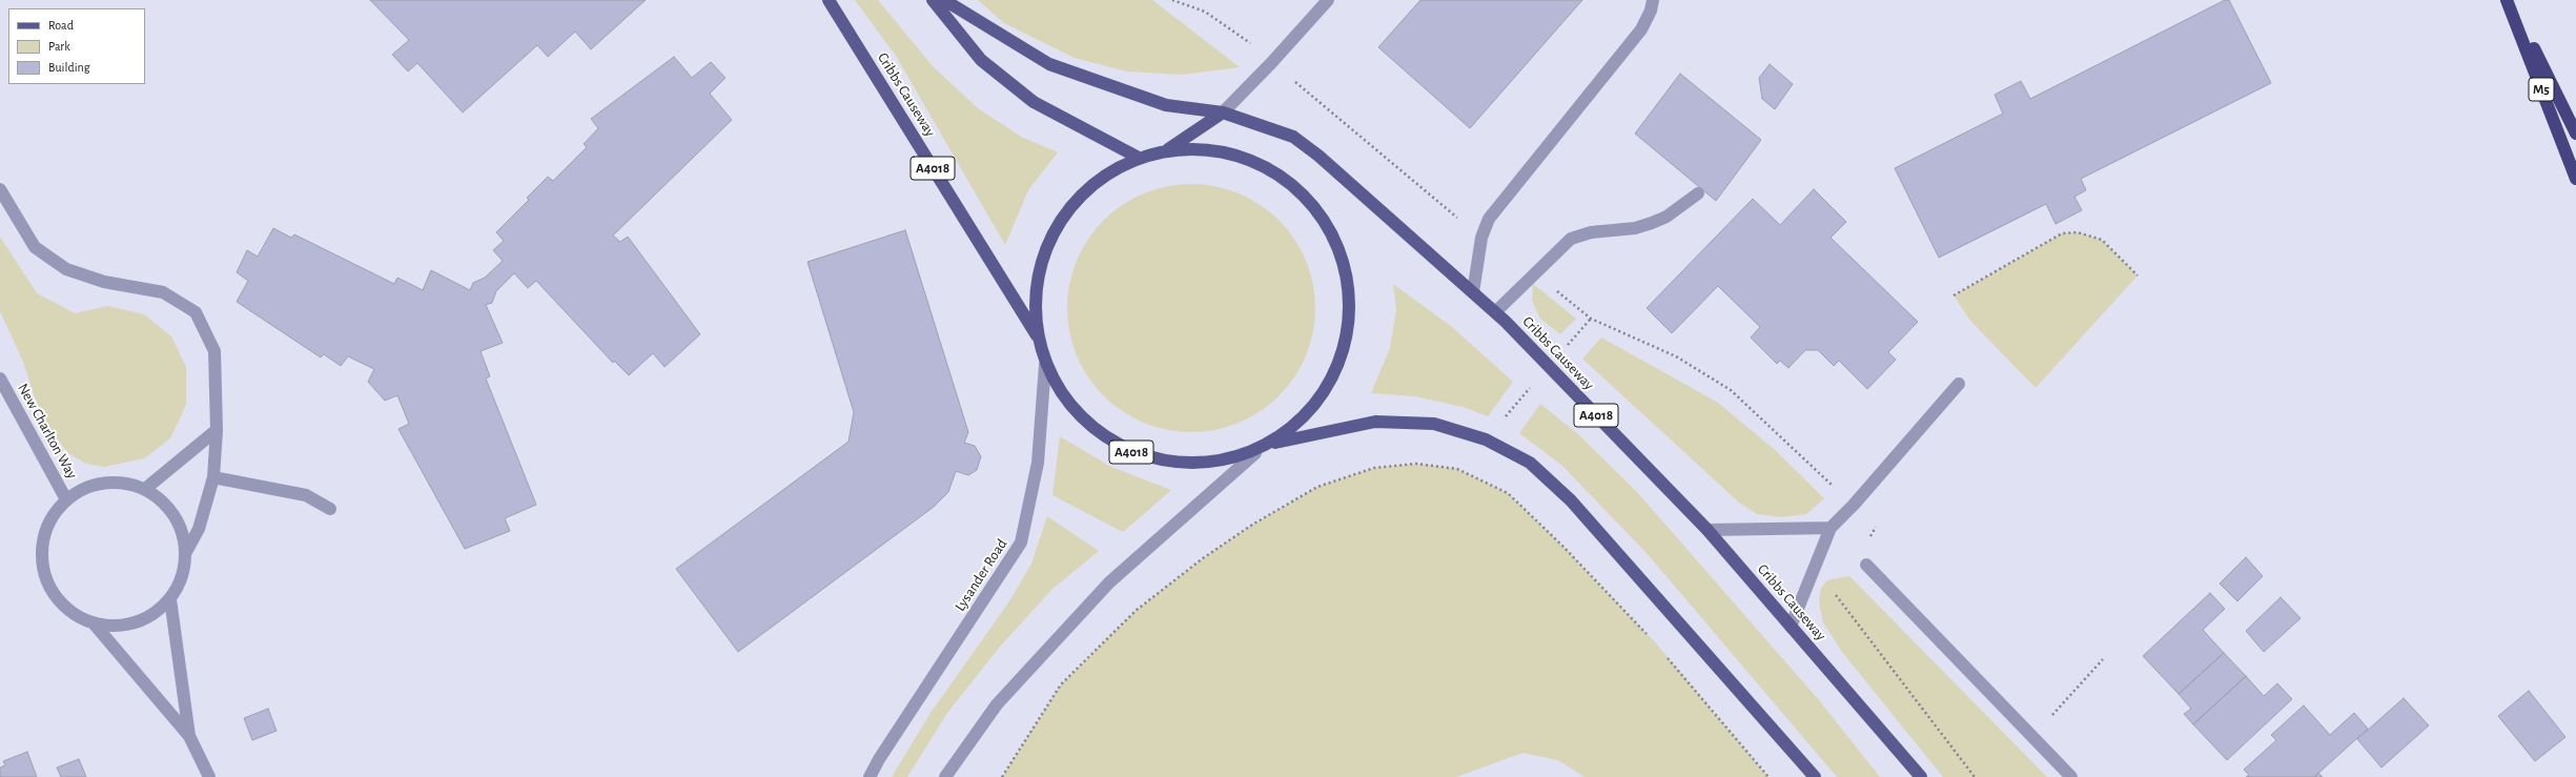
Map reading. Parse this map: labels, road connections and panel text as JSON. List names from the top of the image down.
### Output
{
  "streets": {
    "highway": ["M5"],
    "main road": ["Cribbs Causeway", "A4018"],
    "street": ["New Charlton Way", "Lysander Road"]
  },
  "crossings": [
    ["Cribbs Causeway", "A4018"],
    ["A4018", "Lysander Road"]
  ],
  "legend": ["Road", "Park", "Building"]
}
